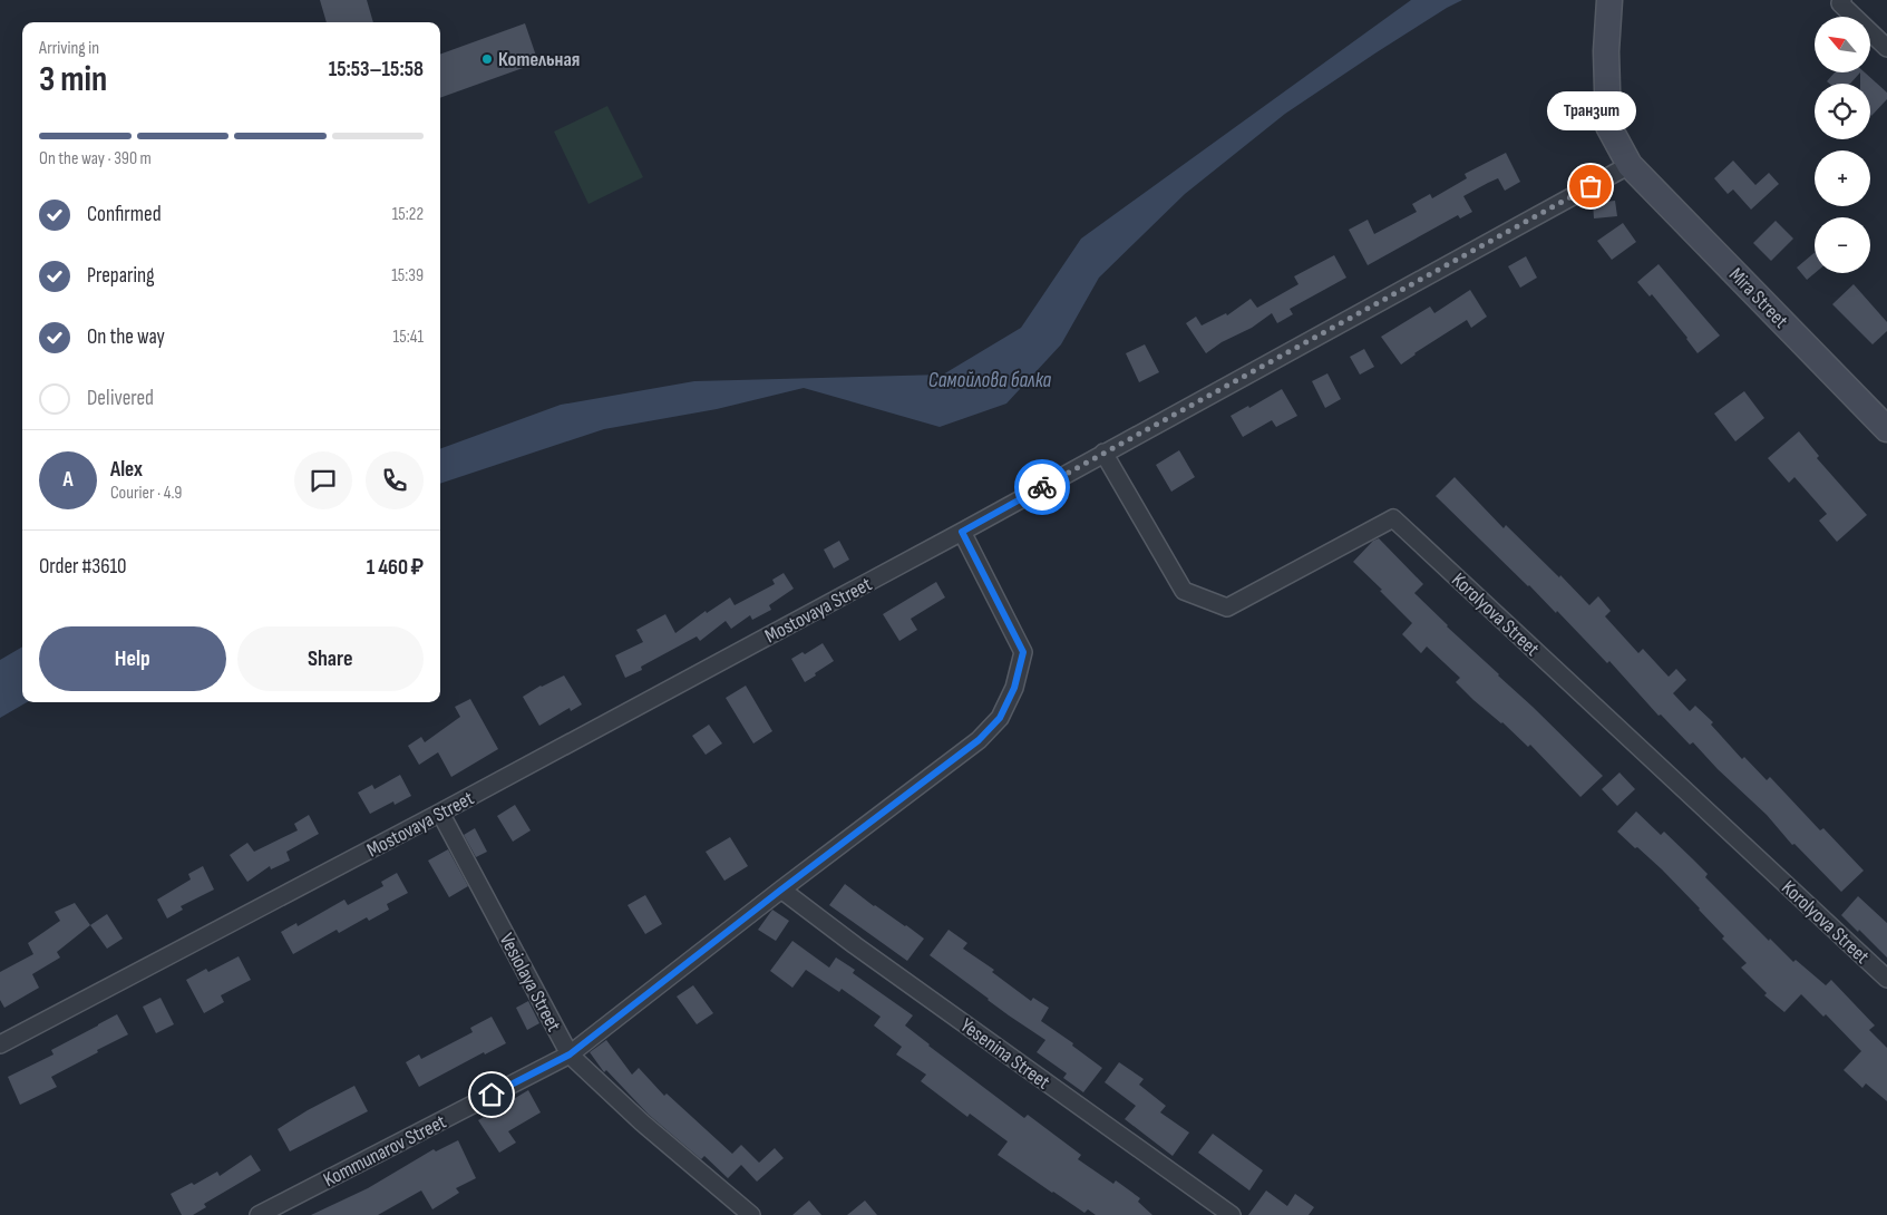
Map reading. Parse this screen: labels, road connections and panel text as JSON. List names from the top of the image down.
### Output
{
  "streets": {
    "main road": ["Mira Street"],
    "street": [
      "Mostovaya Street",
      "Korolyova Street",
      "Vesiolaya Street",
      "Yesenina Street",
      "Kommunarov Street"
    ]
  },
  "crossings": [
    ["Mira Street", "Mostovaya Street"],
    ["Mostovaya Street", "Korolyova Street"],
    ["Mostovaya Street", "Vesiolaya Street"],
    ["Mostovaya Street", "Kommunarov Street"],
    ["Vesiolaya Street", "Kommunarov Street"],
    ["Yesenina Street", "Kommunarov Street"]
  ],
  "water": ["Самойлова балка"],
  "places": ["Котельная", "Транзит"],
  "north": "top left",
  "page": {
    "map_buttons": ["+", "−"],
    "heading": ["3 min", "Arriving in", "15:53–15:58"],
    "panel": [
      "Alex",
      "Courier · 4.9",
      "Order #3610",
      "1 460 ₽"
    ],
    "bubble": "Транзит",
    "bar": "On the way · 390 m",
    "list": [
      ["Confirmed", "15:22"],
      ["Preparing", "15:39"],
      ["On the way", "15:41"],
      "Delivered"
    ],
    "round": "A",
    "buttons": ["Help", "Share"]
  }
}
